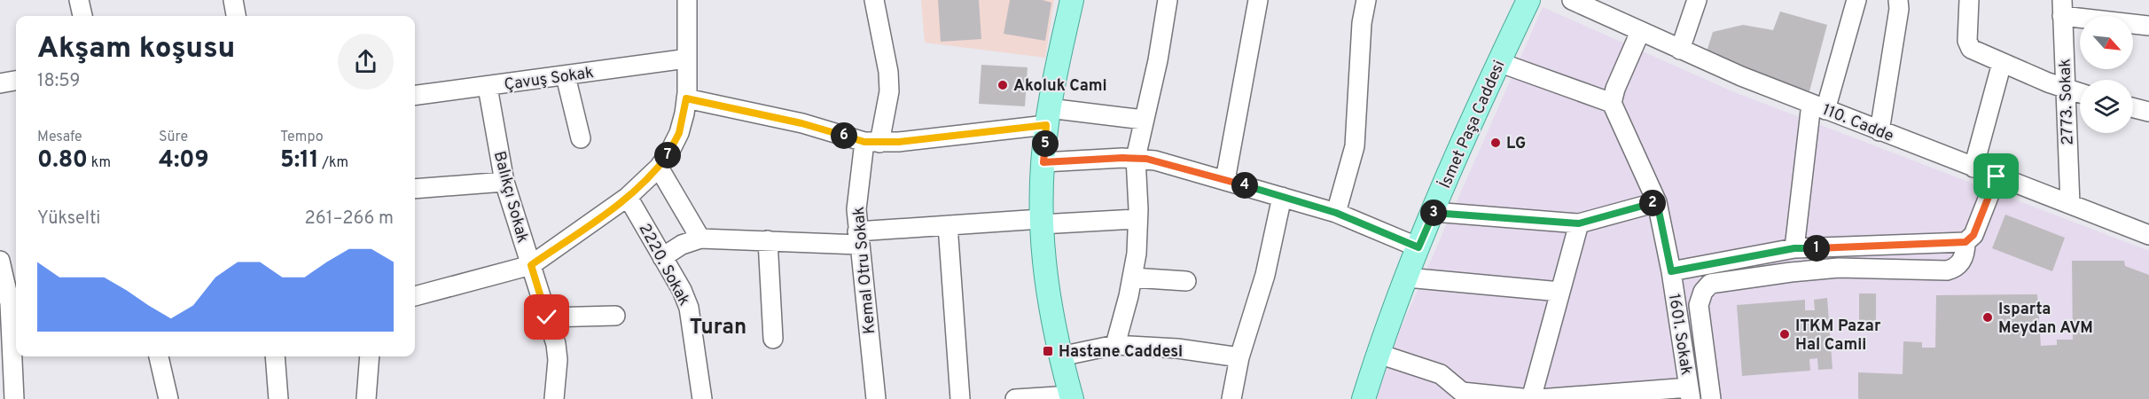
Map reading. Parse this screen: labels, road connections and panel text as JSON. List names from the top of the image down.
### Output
{
  "streets": {
    "main road": ["İsmet Paşa Caddesi"],
    "street": [
      "Çavuş Sokak",
      "2773. Sokak",
      "110. Cadde",
      "Balıkçı Sokak",
      "2220. Sokak",
      "Kemal Otru Sokak",
      "1601. Sokak"
    ]
  },
  "crossings": [
    ["Çavuş Sokak", "Balıkçı Sokak"],
    ["2773. Sokak", "110. Cadde"]
  ],
  "districts": ["Turan"],
  "places": {
    "other": [
      "Akoluk Cami",
      "LG",
      "Isparta Meydan AVM",
      "ITKM Pazar Hal Camii"
    ],
    "transit": ["Hastane Caddesi"]
  },
  "north": "bottom right",
  "page": {
    "heading": ["Akşam koşusu", "18:59"],
    "stats": [
      ["Mesafe", "0.80 km"],
      ["Süre", "4:09"],
      ["Tempo", "5:11 /km"]
    ],
    "pins": [
      "6",
      "5",
      "7",
      "4",
      "2",
      "3",
      "1"
    ],
    "chart": ["Yükselti", "261–266 m"]
  }
}
